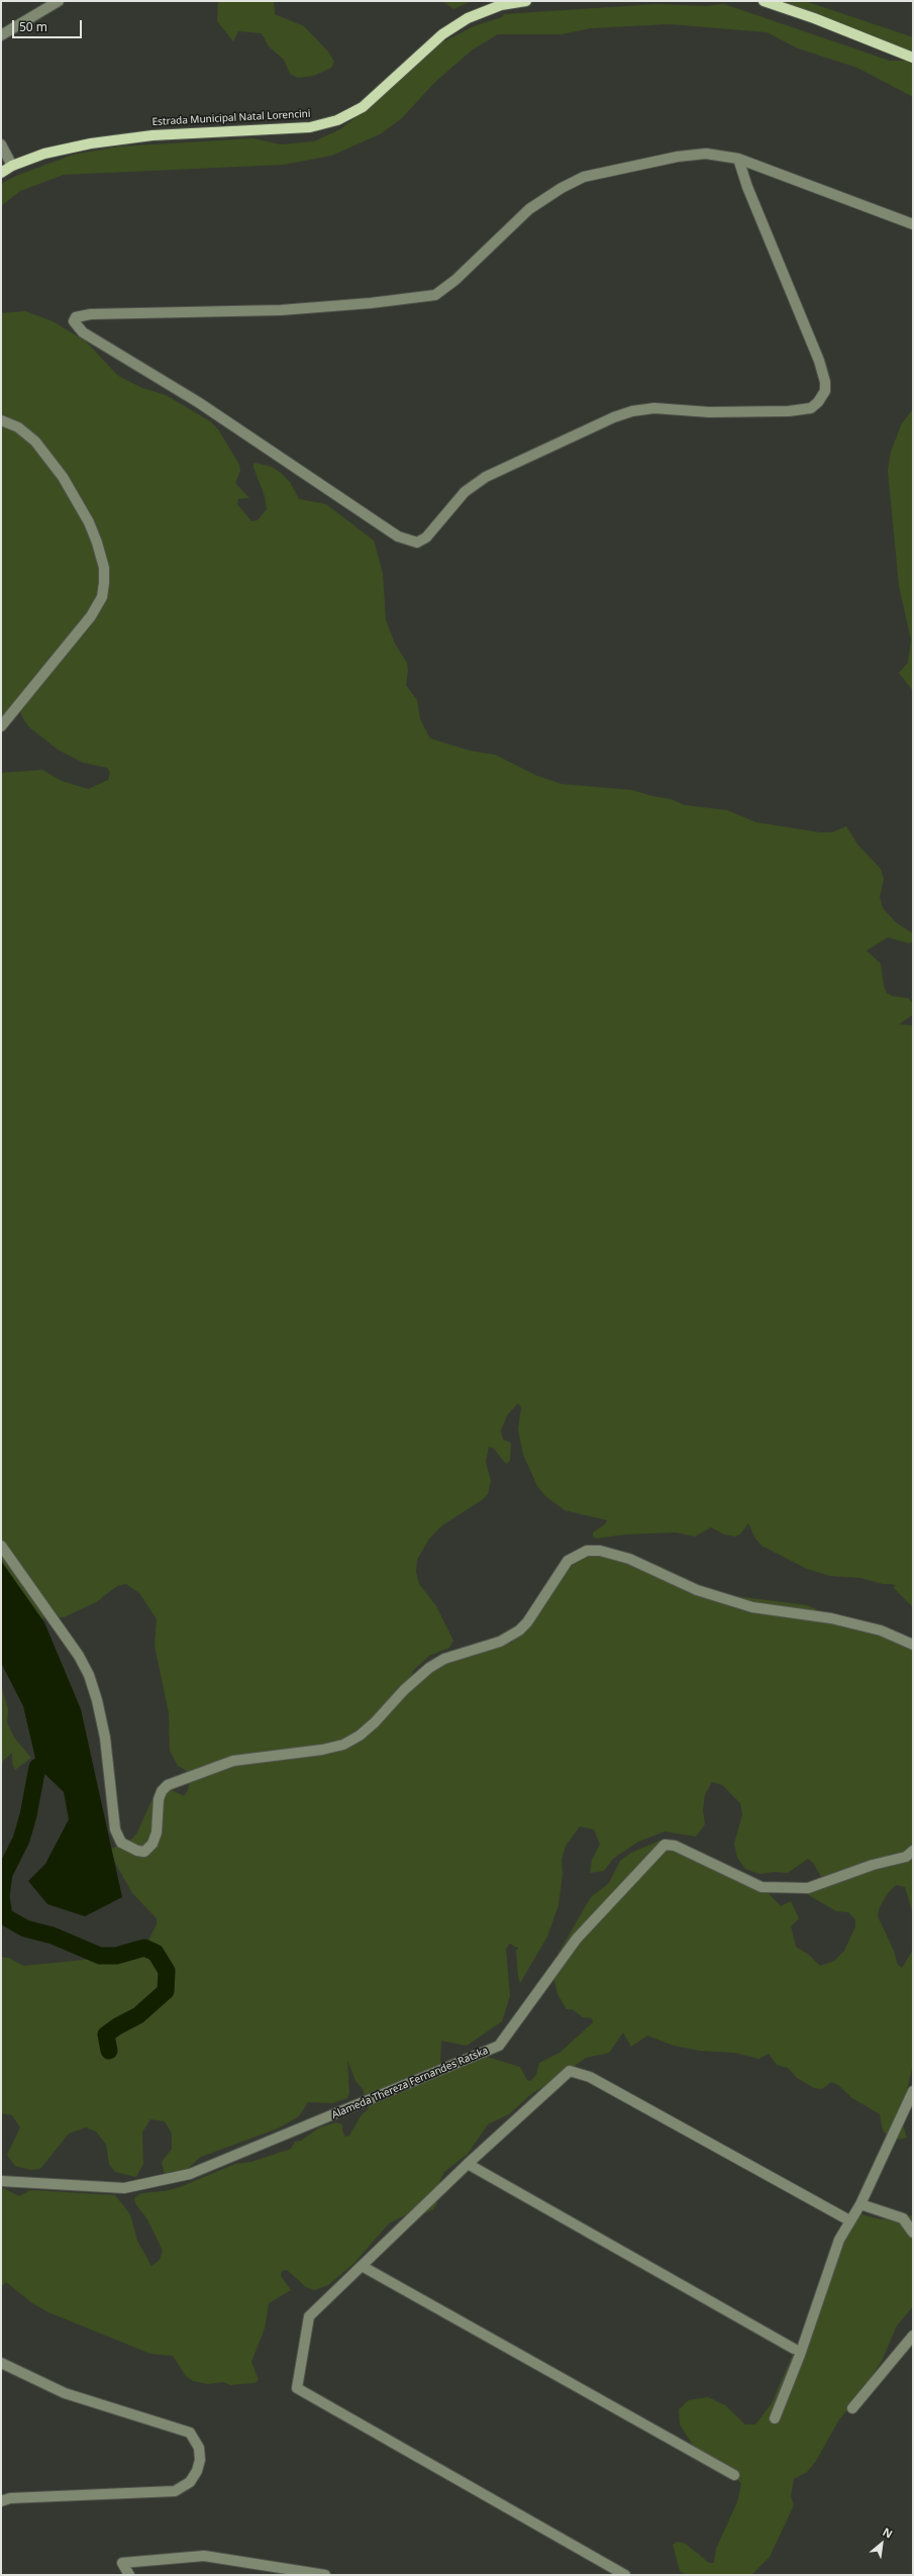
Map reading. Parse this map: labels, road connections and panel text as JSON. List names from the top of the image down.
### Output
{
  "streets": {
    "main road": ["Estrada Municipal Natal Lorencini"],
    "street": ["Alameda Thereza Fernandes Ratska"]
  },
  "scale_bar": "50 m",
  "north": "top right"
}
